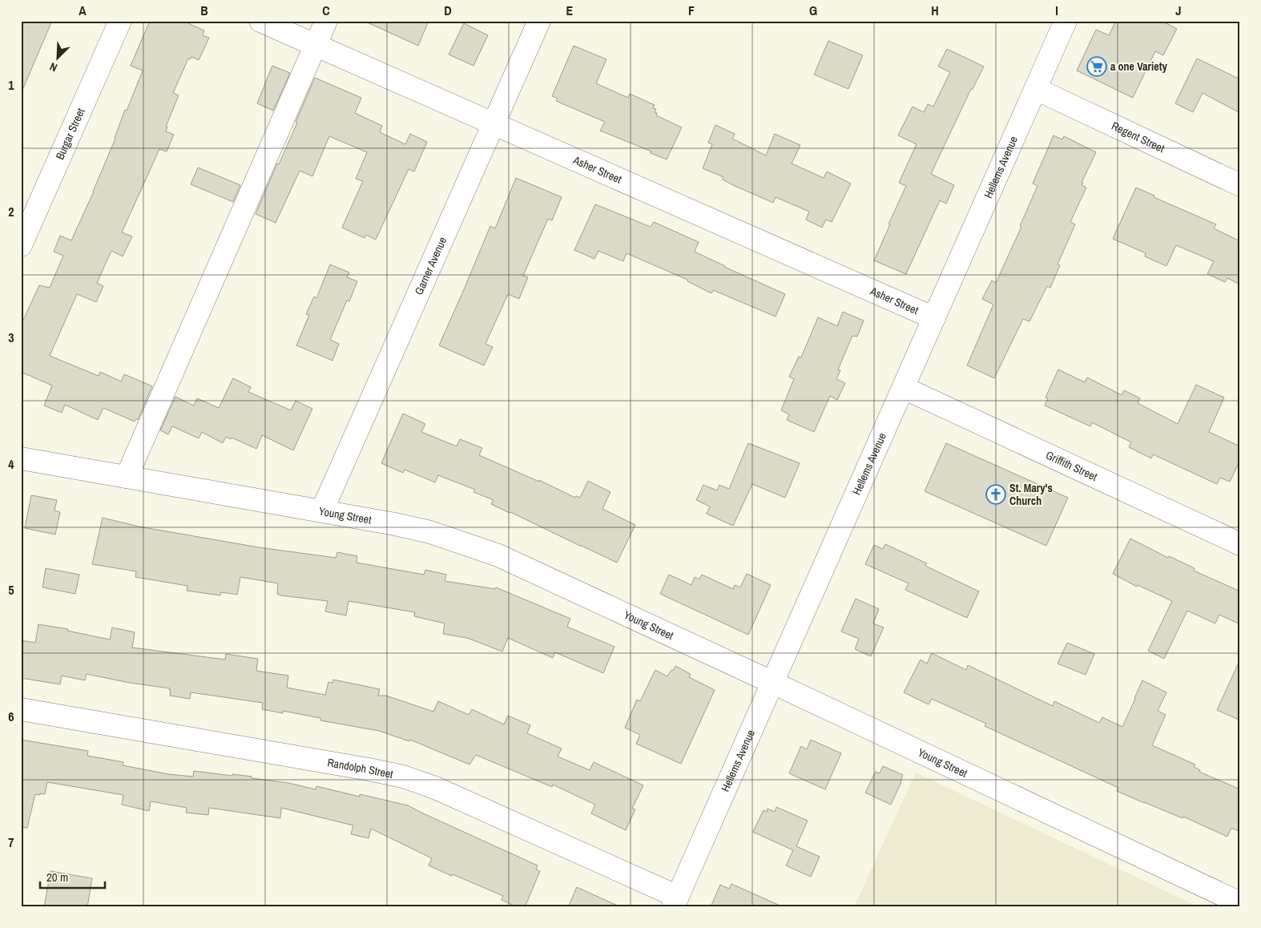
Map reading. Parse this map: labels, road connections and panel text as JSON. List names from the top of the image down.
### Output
{
  "streets": {
    "street": [
      "Burgar Street",
      "Regent Street",
      "Hellems Avenue",
      "Asher Street",
      "Garner Avenue",
      "Griffith Street",
      "Young Street",
      "Randolph Street"
    ]
  },
  "crossings": [
    ["Regent Street", "Hellems Avenue"],
    ["Hellems Avenue", "Asher Street"],
    ["Hellems Avenue", "Griffith Street"],
    ["Hellems Avenue", "Young Street"],
    ["Hellems Avenue", "Randolph Street"],
    ["Asher Street", "Garner Avenue"],
    ["Garner Avenue", "Young Street"]
  ],
  "places": {
    "supermarket": ["a one Variety"],
    "church": ["St. Mary's Church"]
  },
  "scale_bar": "20 m",
  "north": "bottom left",
  "grid": {
    "columns": [
      "A",
      "B",
      "C",
      "D",
      "E",
      "F",
      "G",
      "H",
      "I",
      "J"
    ],
    "rows": [
      "1",
      "2",
      "3",
      "4",
      "5",
      "6",
      "7"
    ]
  }
}
